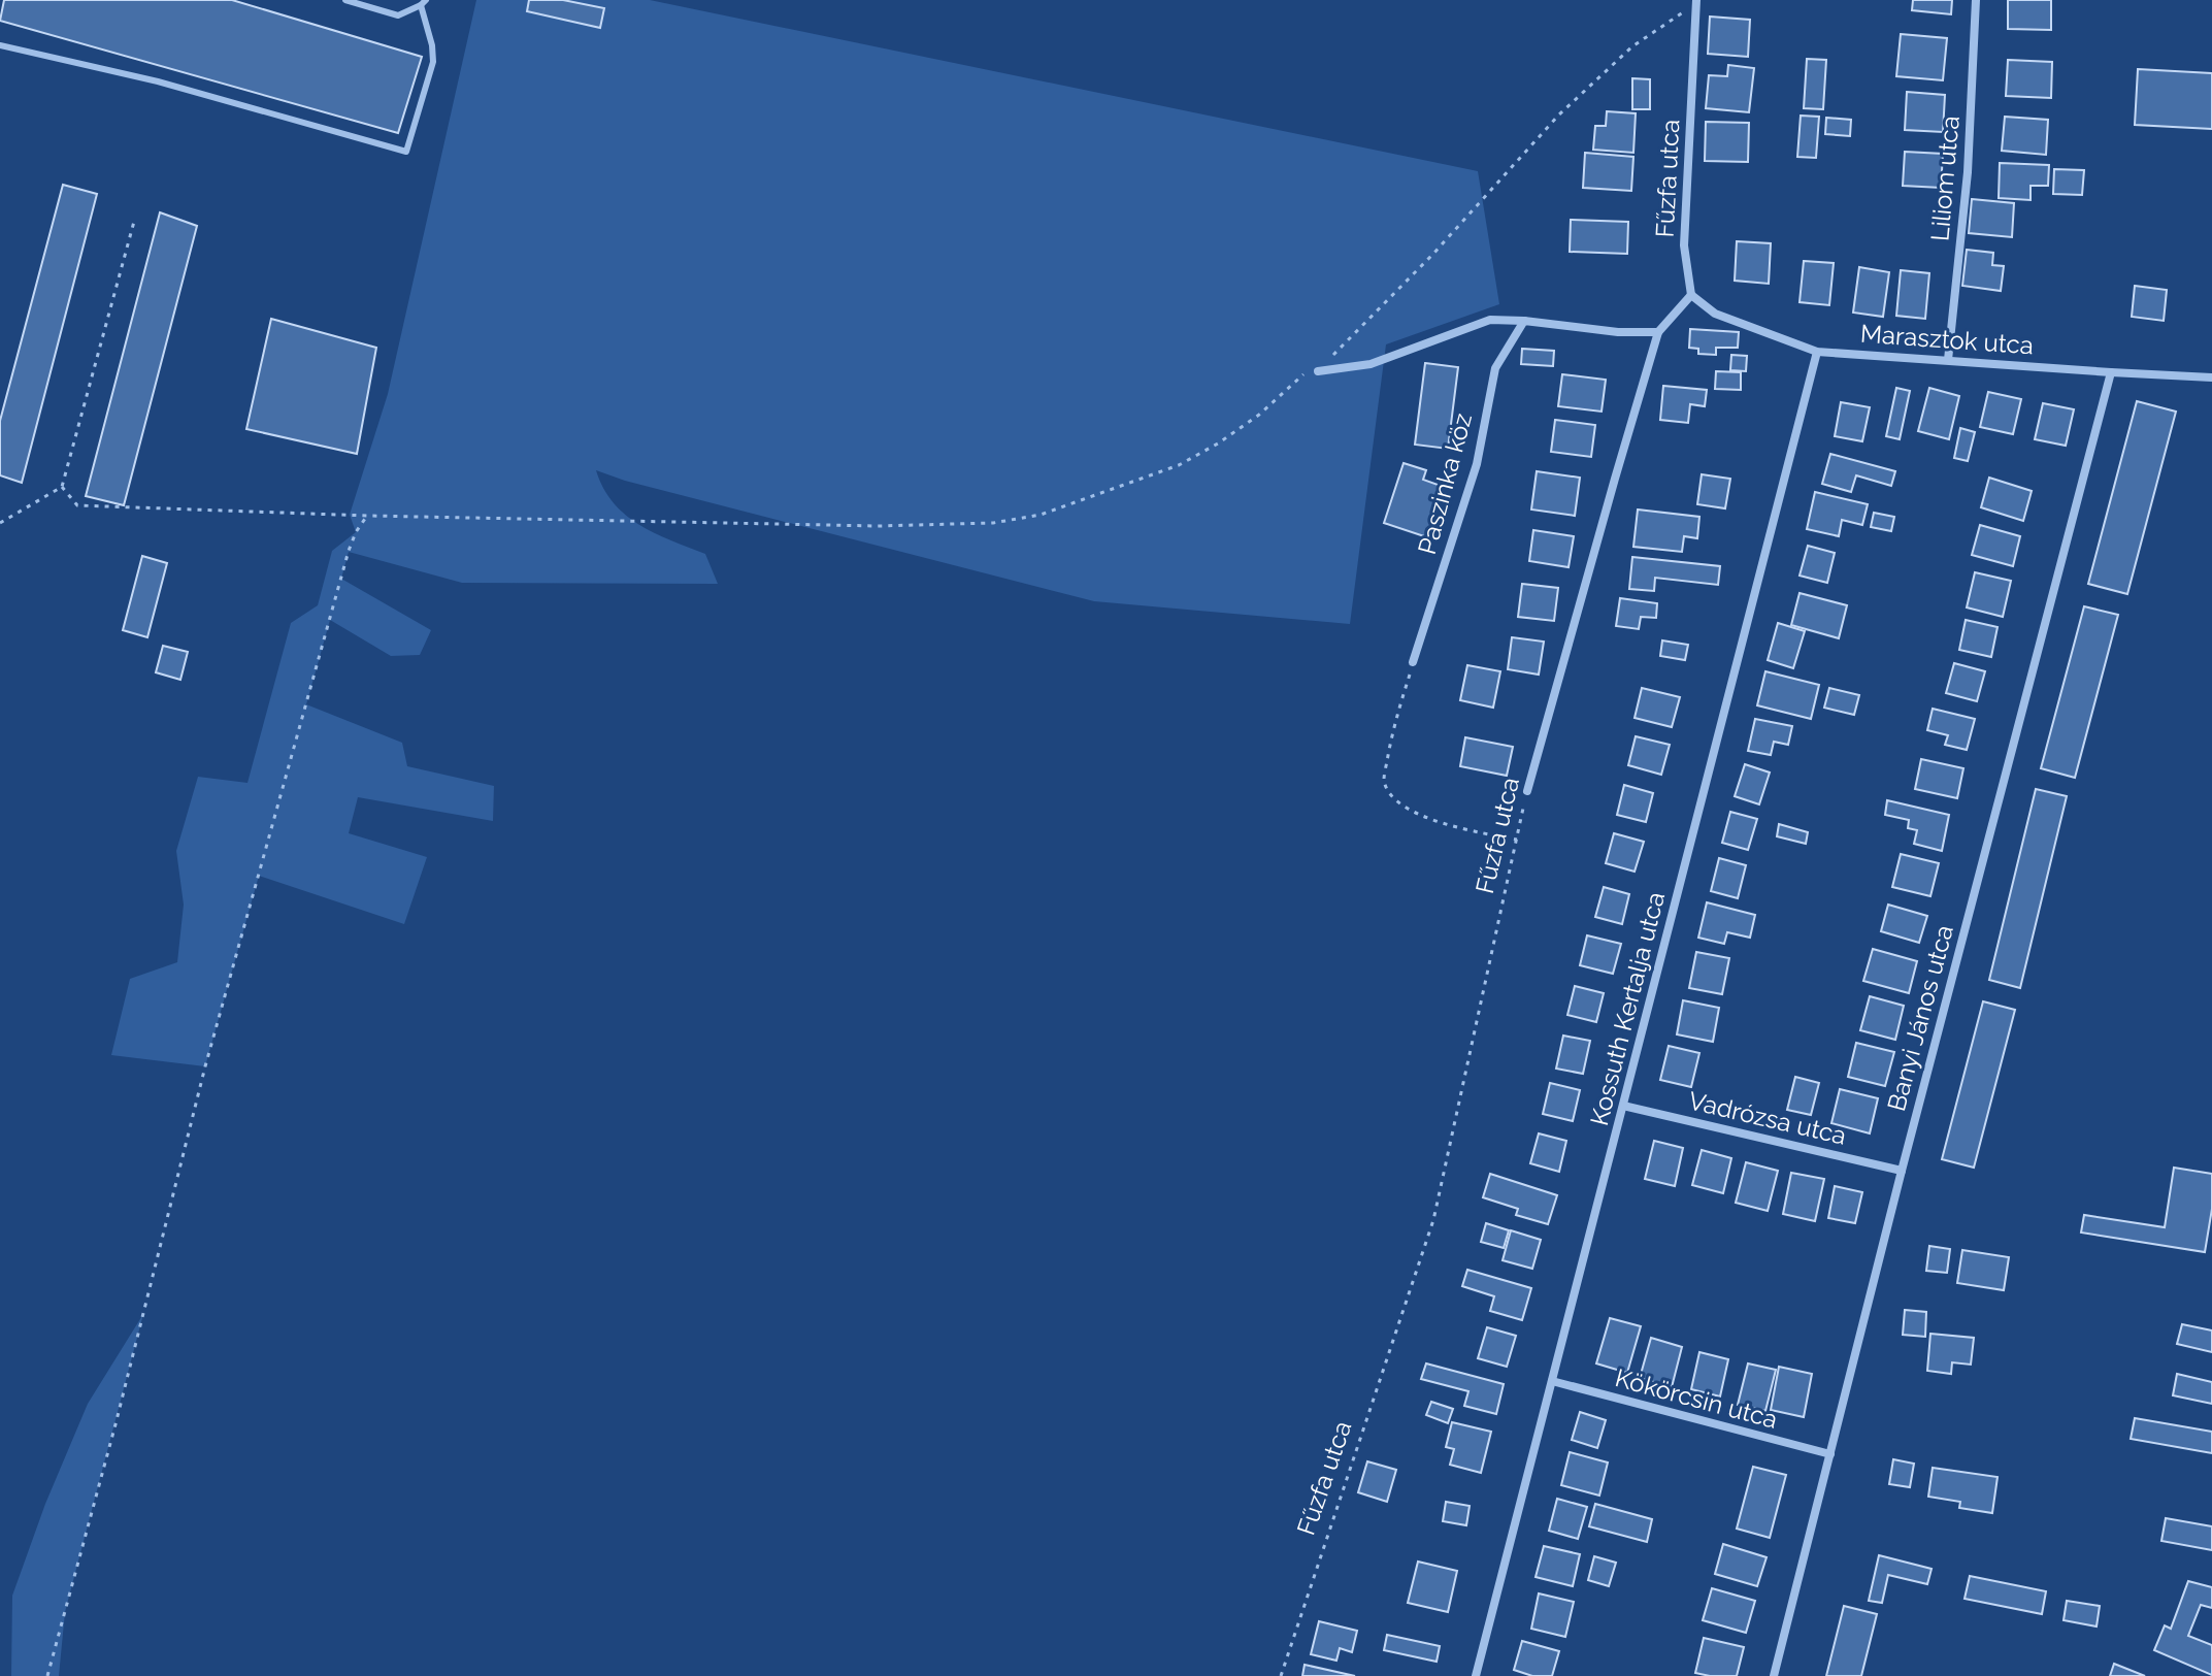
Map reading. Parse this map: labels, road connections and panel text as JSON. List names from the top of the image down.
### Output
{
  "streets": {
    "street": [
      "Fűzfa utca",
      "Liliom utca",
      "Marasztok utca",
      "Paszinka köz",
      "Kossuth Kertalja utca",
      "Banyi János utca",
      "Vadrózsa utca",
      "Kökörcsin utca"
    ]
  },
  "crossings": [
    ["Fűzfa utca", "Marasztok utca"],
    ["Liliom utca", "Marasztok utca"],
    ["Marasztok utca", "Kossuth Kertalja utca"],
    ["Marasztok utca", "Banyi János utca"],
    ["Kossuth Kertalja utca", "Vadrózsa utca"],
    ["Kossuth Kertalja utca", "Kökörcsin utca"],
    ["Banyi János utca", "Vadrózsa utca"],
    ["Banyi János utca", "Kökörcsin utca"]
  ]
}
